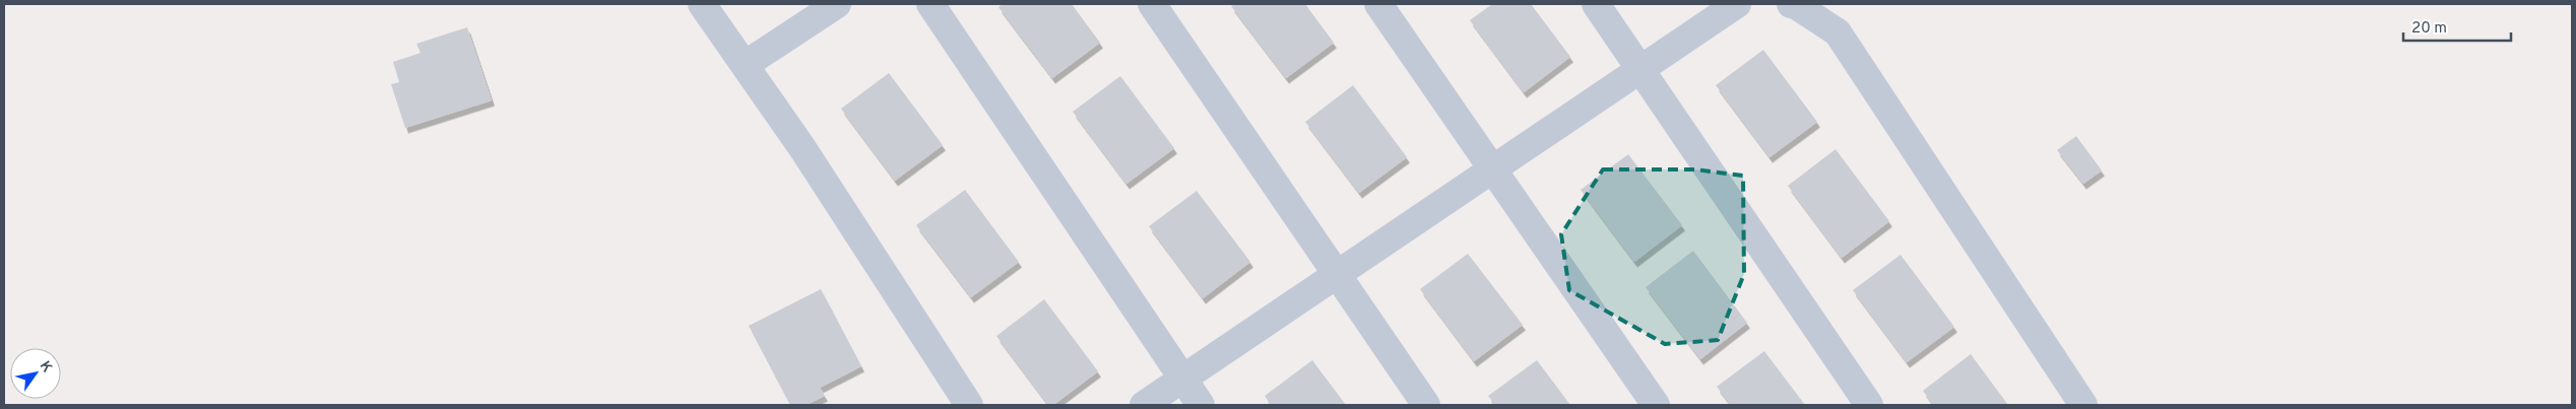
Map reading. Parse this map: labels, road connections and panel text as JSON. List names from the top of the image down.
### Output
{
  "scale_bar": "20 m",
  "north": "top right"
}
